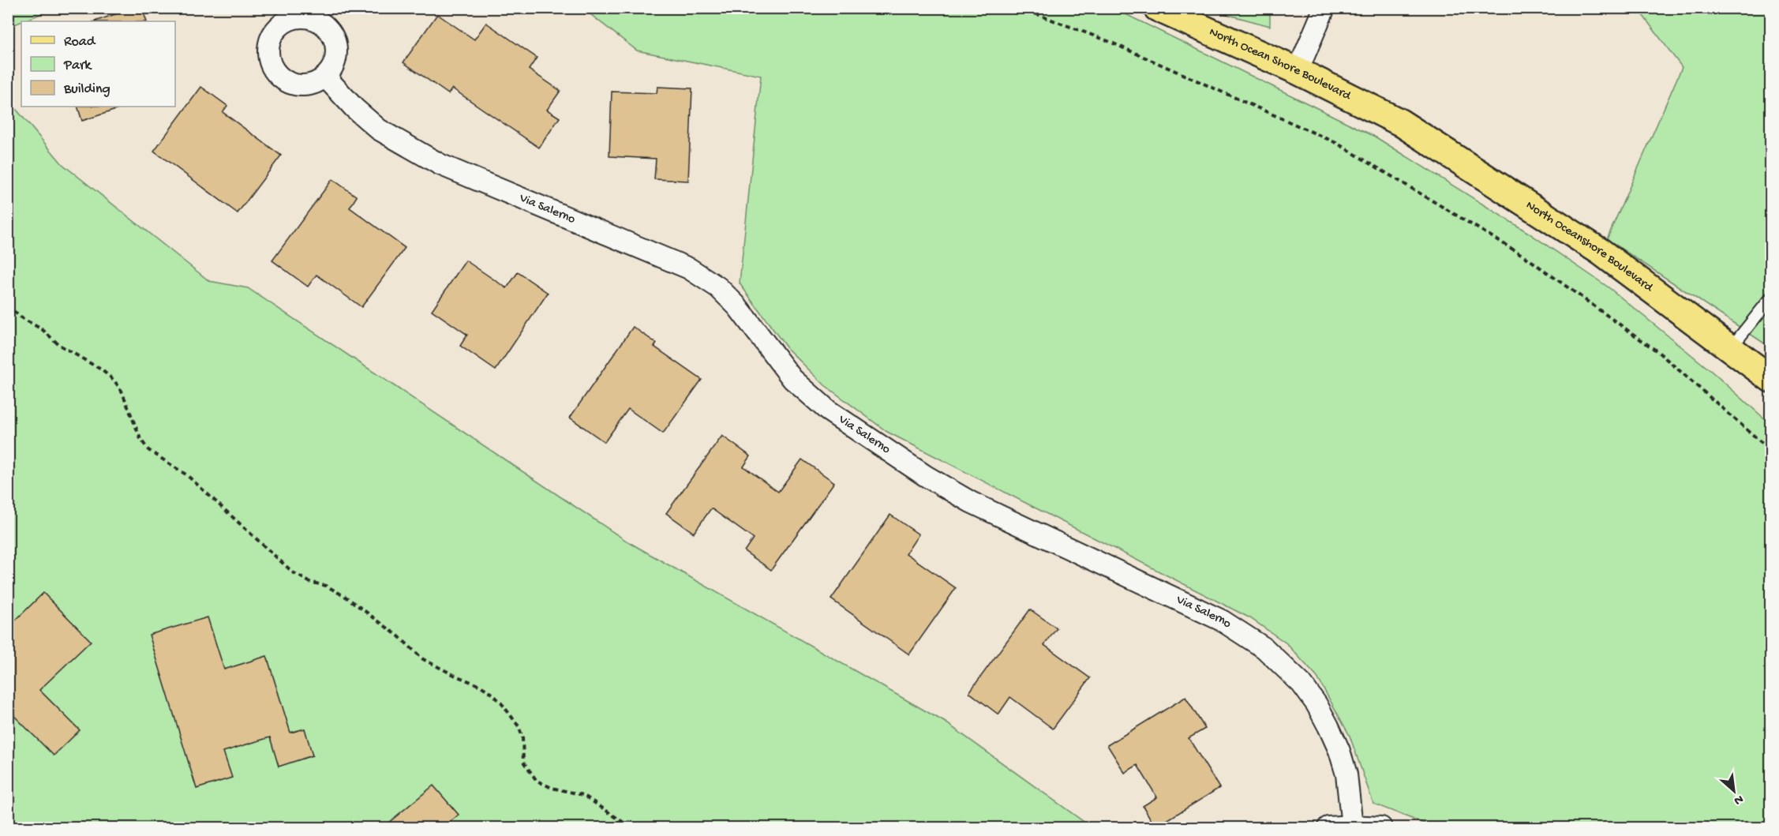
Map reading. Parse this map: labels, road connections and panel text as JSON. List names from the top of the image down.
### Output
{
  "streets": {
    "main road": ["North Ocean Shore Boulevard", "North Oceanshore Boulevard"],
    "street": ["Via Salerno"]
  },
  "crossings": [
    ["North Ocean Shore Boulevard", "North Oceanshore Boulevard"]
  ],
  "legend": ["Road", "Park", "Building"],
  "north": "bottom right"
}
